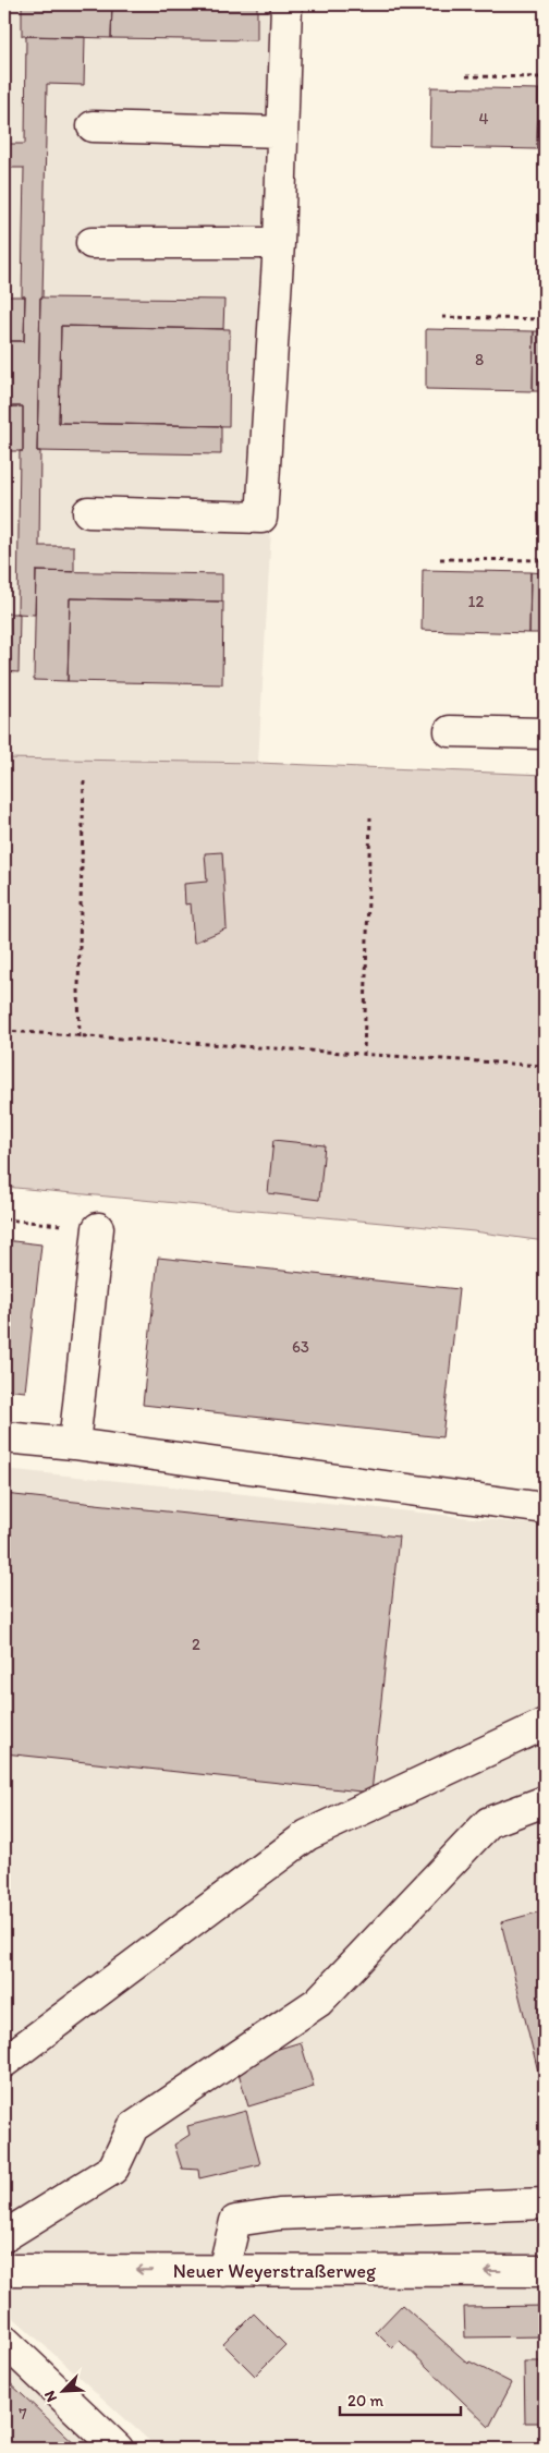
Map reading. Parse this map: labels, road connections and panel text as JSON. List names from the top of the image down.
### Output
{
  "streets": {
    "street": ["Neuer Weyerstraßerweg"]
  },
  "one_way": ["Neuer Weyerstraßerweg"],
  "house_numbers": [
    "4",
    "8",
    "12",
    "63",
    "2",
    "7"
  ],
  "scale_bar": "20 m",
  "north": "bottom left"
}
